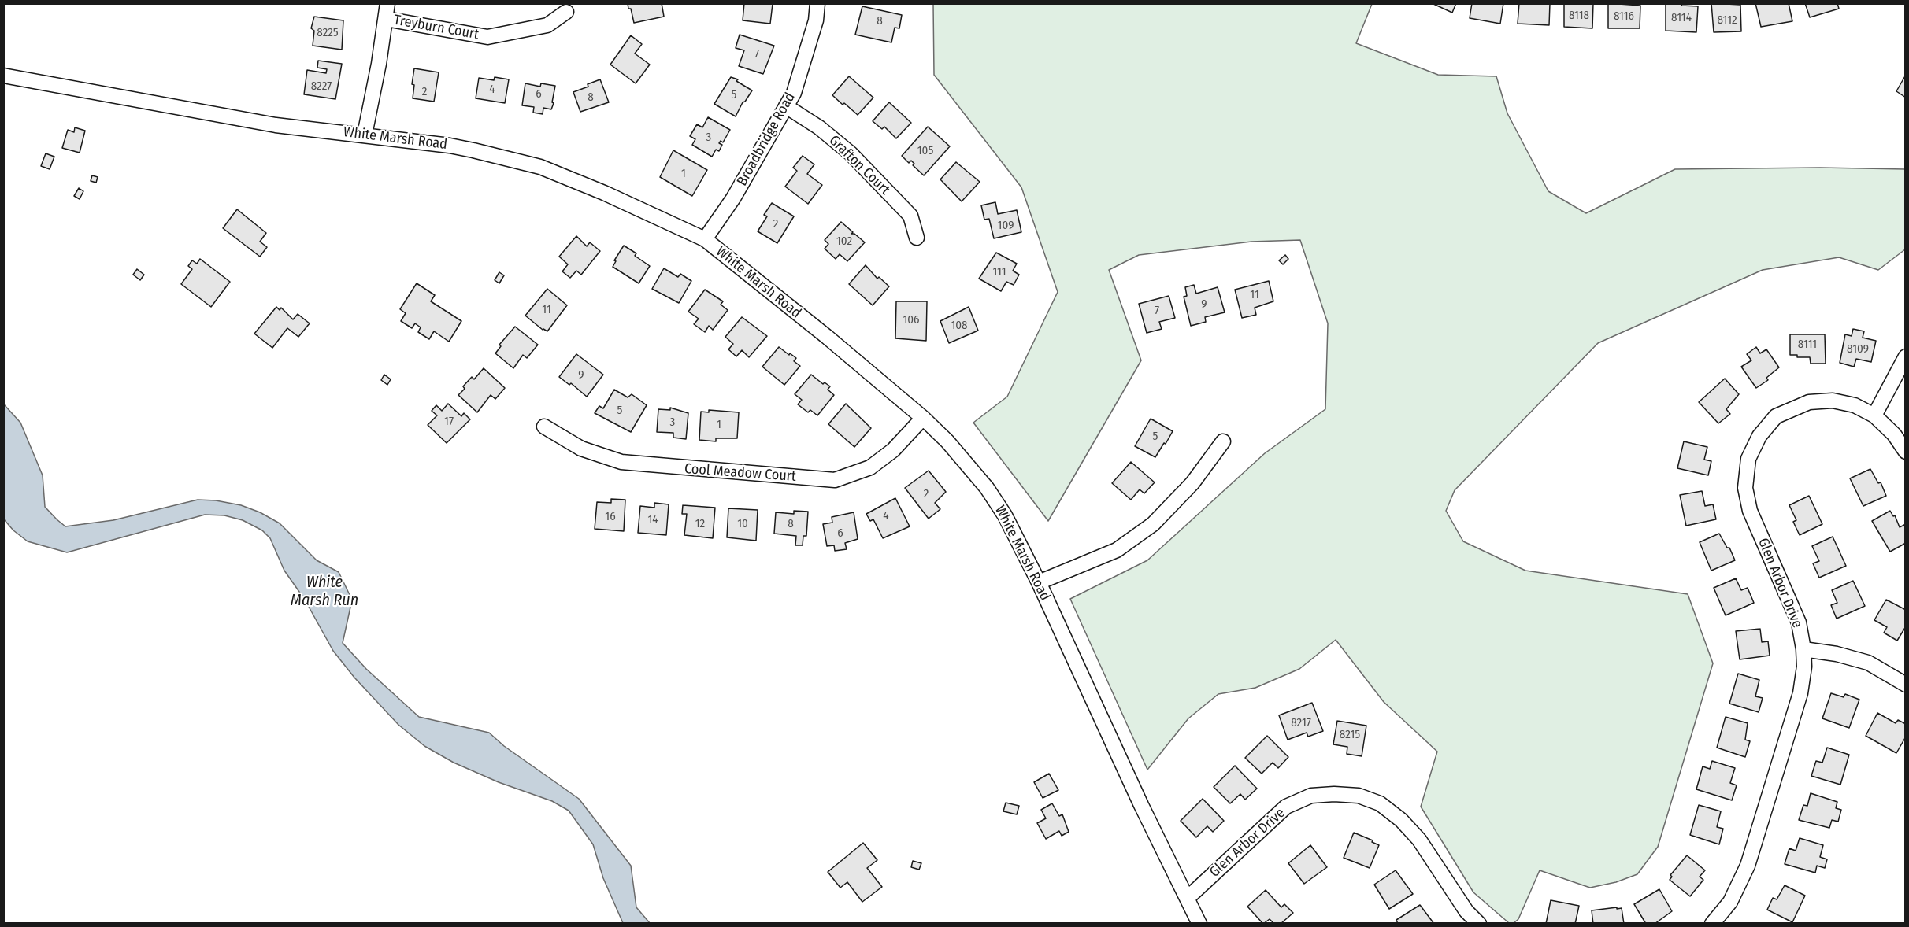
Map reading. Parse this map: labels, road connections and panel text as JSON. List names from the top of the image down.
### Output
{
  "streets": {
    "street": [
      "Treyburn Court",
      "White Marsh Road",
      "Broadbridge Road",
      "Grafton Court",
      "Cool Meadow Court",
      "Glen Arbor Drive"
    ]
  },
  "crossings": [
    ["White Marsh Road", "Broadbridge Road"],
    ["White Marsh Road", "Cool Meadow Court"],
    ["White Marsh Road", "Glen Arbor Drive"],
    ["Broadbridge Road", "Grafton Court"]
  ],
  "water": ["White Marsh Run"],
  "house_numbers": [
    "8118",
    "8116",
    "8114",
    "8112",
    "8",
    "8225",
    "7",
    "8227",
    "4",
    "2",
    "6",
    "5",
    "8",
    "3",
    "105",
    "1",
    "2",
    "109",
    "102",
    "111",
    "11",
    "9",
    "11",
    "7",
    "106",
    "108",
    "8111",
    "8109",
    "9",
    "5",
    "17",
    "3",
    "1",
    "5",
    "2",
    "4",
    "16",
    "14",
    "12",
    "10",
    "8",
    "6",
    "8217",
    "8215"
  ]
}
